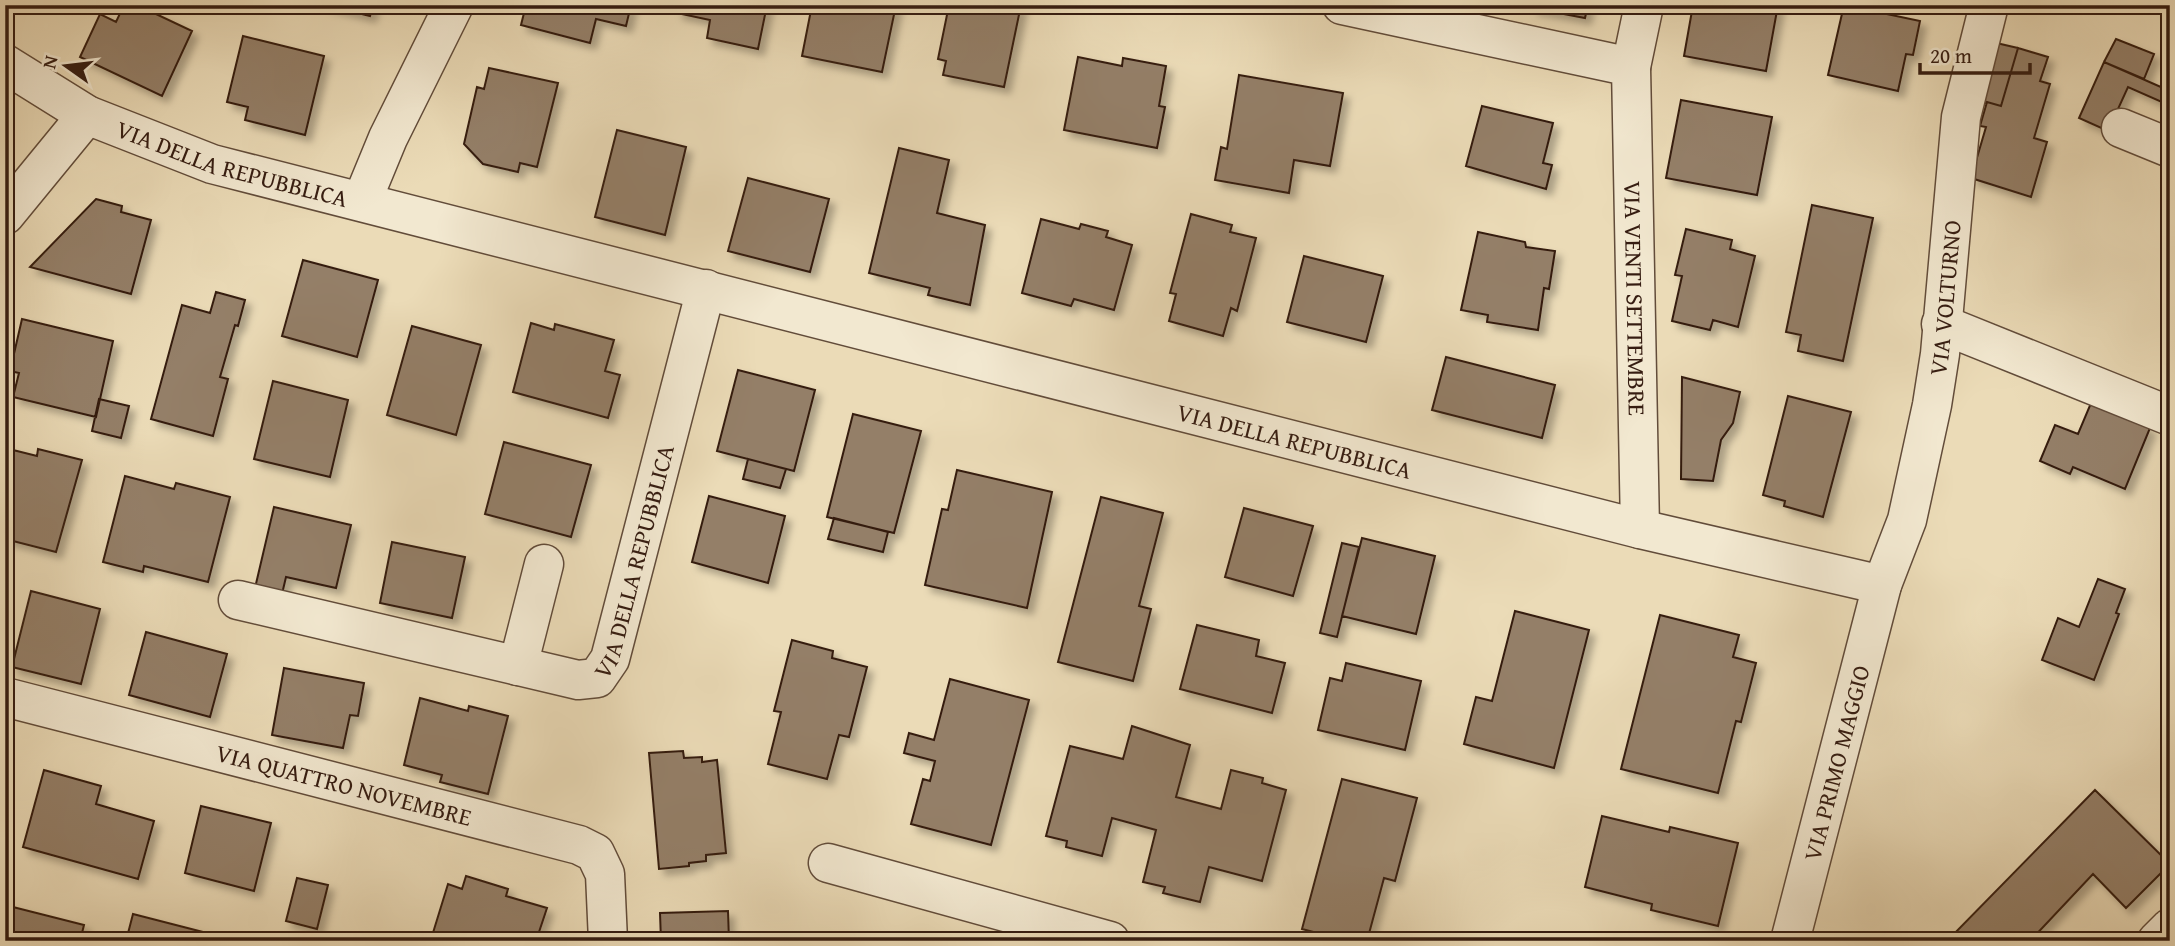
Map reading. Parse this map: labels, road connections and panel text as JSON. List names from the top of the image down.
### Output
{
  "streets": {
    "street": [
      "VIA DELLA REPUBBLICA",
      "VIA VOLTURNO",
      "VIA VENTI SETTEMBRE",
      "VIA PRIMO MAGGIO",
      "VIA QUATTRO NOVEMBRE"
    ]
  },
  "crossings": [
    ["VIA DELLA REPUBBLICA", "VIA VOLTURNO"],
    ["VIA DELLA REPUBBLICA", "VIA VENTI SETTEMBRE"],
    ["VIA DELLA REPUBBLICA", "VIA PRIMO MAGGIO"],
    ["VIA VOLTURNO", "VIA PRIMO MAGGIO"]
  ],
  "scale_bar": "20 m",
  "north": "left"
}
